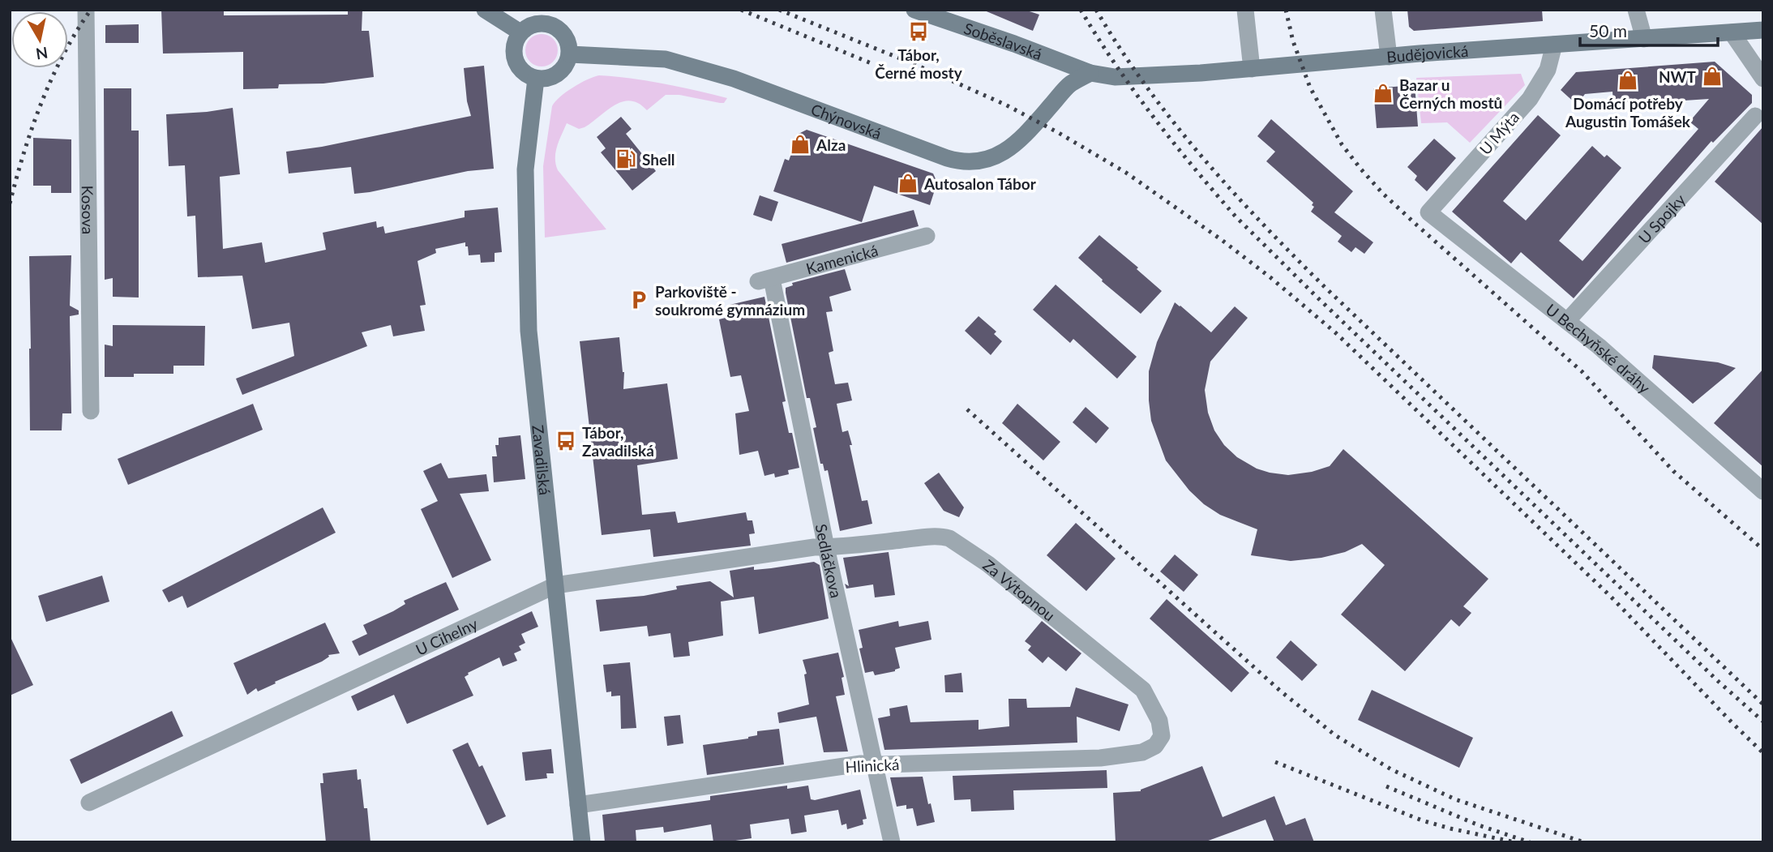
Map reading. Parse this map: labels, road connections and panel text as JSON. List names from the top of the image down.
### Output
{
  "streets": {
    "main road": [
      "Soběslavská",
      "Budějovická",
      "Chýnovská",
      "Zavadilská"
    ],
    "street": [
      "U Mýta",
      "Kosova",
      "U Spojky",
      "Kamenická",
      "U Bechyňské dráhy",
      "Sedláčkova",
      "Za Výtopnou",
      "U Cihelny",
      "Hlinická"
    ]
  },
  "crossings": [
    ["Soběslavská", "Budějovická"],
    ["Soběslavská", "Chýnovská"],
    ["Budějovická", "Chýnovská"],
    ["Budějovická", "U Mýta"],
    ["Chýnovská", "Zavadilská"],
    ["U Mýta", "U Bechyňské dráhy"],
    ["U Spojky", "U Bechyňské dráhy"],
    ["Kamenická", "Sedláčkova"],
    ["Zavadilská", "U Cihelny"],
    ["Zavadilská", "Hlinická"],
    ["Sedláčkova", "Za Výtopnou"],
    ["Sedláčkova", "U Cihelny"],
    ["Sedláčkova", "Hlinická"],
    ["Za Výtopnou", "U Cihelny"],
    ["Za Výtopnou", "Hlinická"]
  ],
  "places": {
    "bus stop": ["Tábor, Černé mosty", "Tábor, Zavadilská"],
    "shop": [
      "NWT",
      "Domácí potřeby Augustin Tomášek",
      "Bazar u Černých mostů",
      "Alza",
      "Autosalon Tábor"
    ],
    "fuel station": ["Shell"],
    "parking": ["Parkoviště - soukromé gymnázium"]
  },
  "scale_bar": "50 m",
  "north": "bottom"
}
